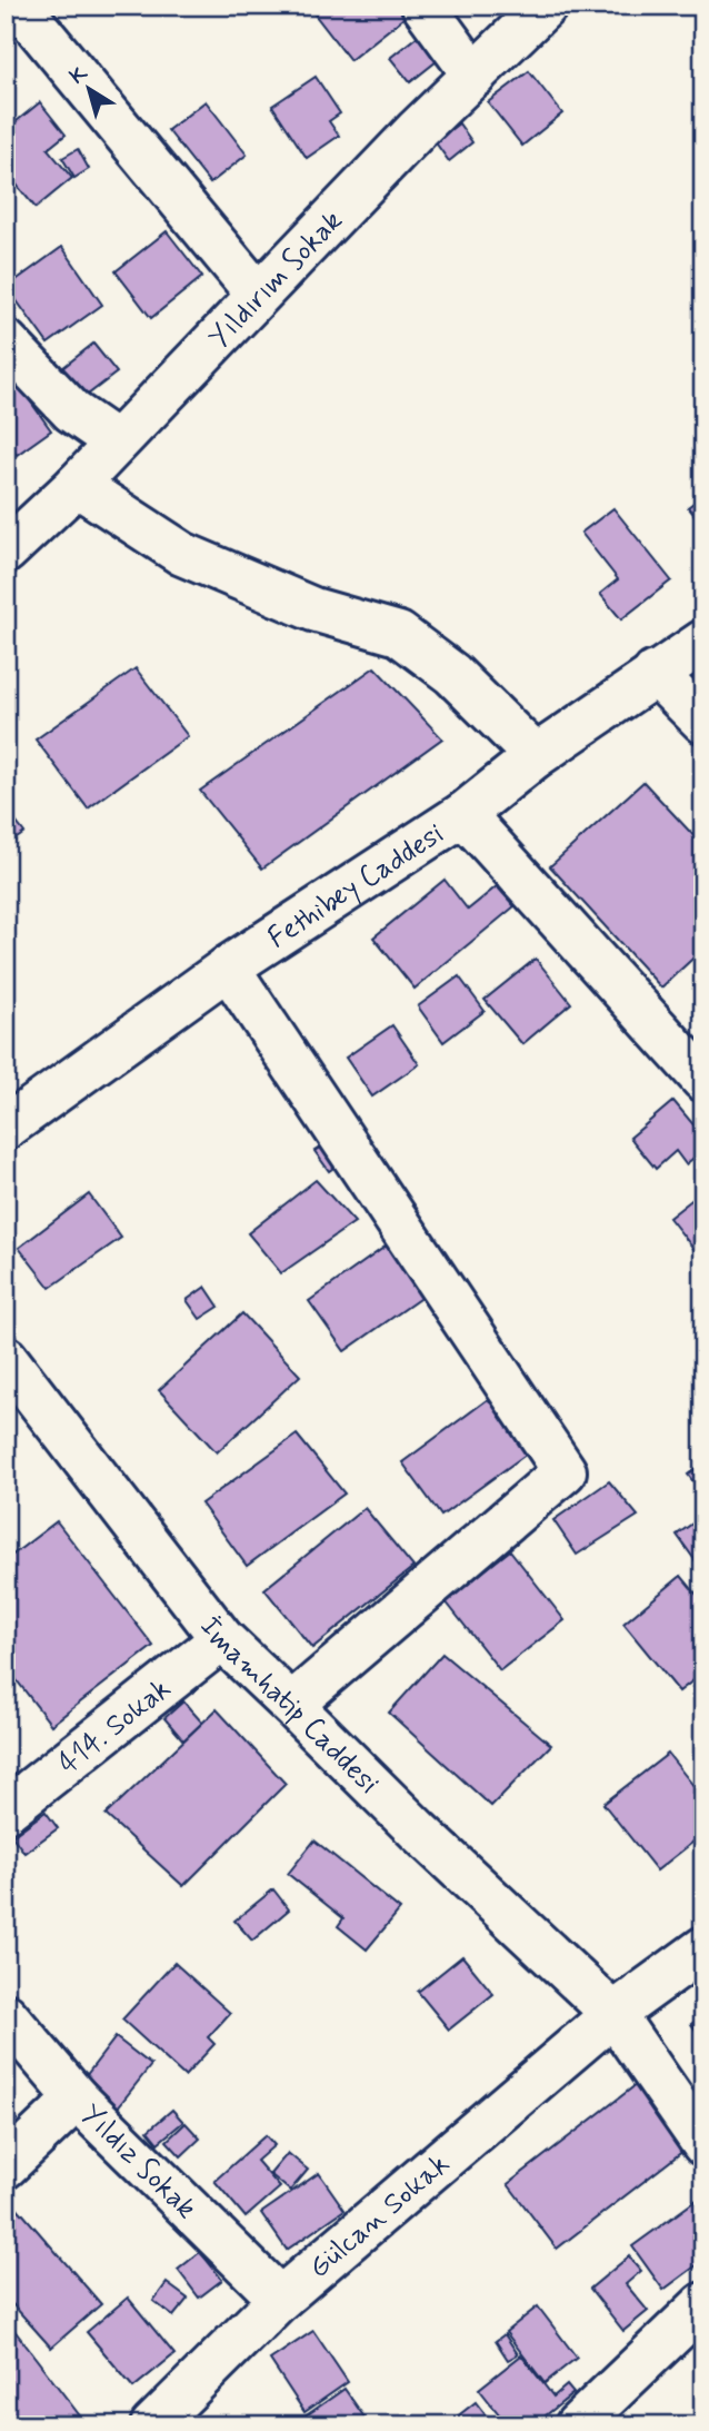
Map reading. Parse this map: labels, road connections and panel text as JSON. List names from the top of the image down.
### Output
{
  "streets": {
    "street": [
      "Yıldırım Sokak",
      "Fethibey Caddesi",
      "İmamhatip Caddesi",
      "414. Sokak",
      "Yıldız Sokak",
      "Gülcan Sokak"
    ]
  },
  "crossings": [
    ["İmamhatip Caddesi", "414. Sokak"],
    ["İmamhatip Caddesi", "Gülcan Sokak"],
    ["Yıldız Sokak", "Gülcan Sokak"]
  ],
  "north": "top left"
}
